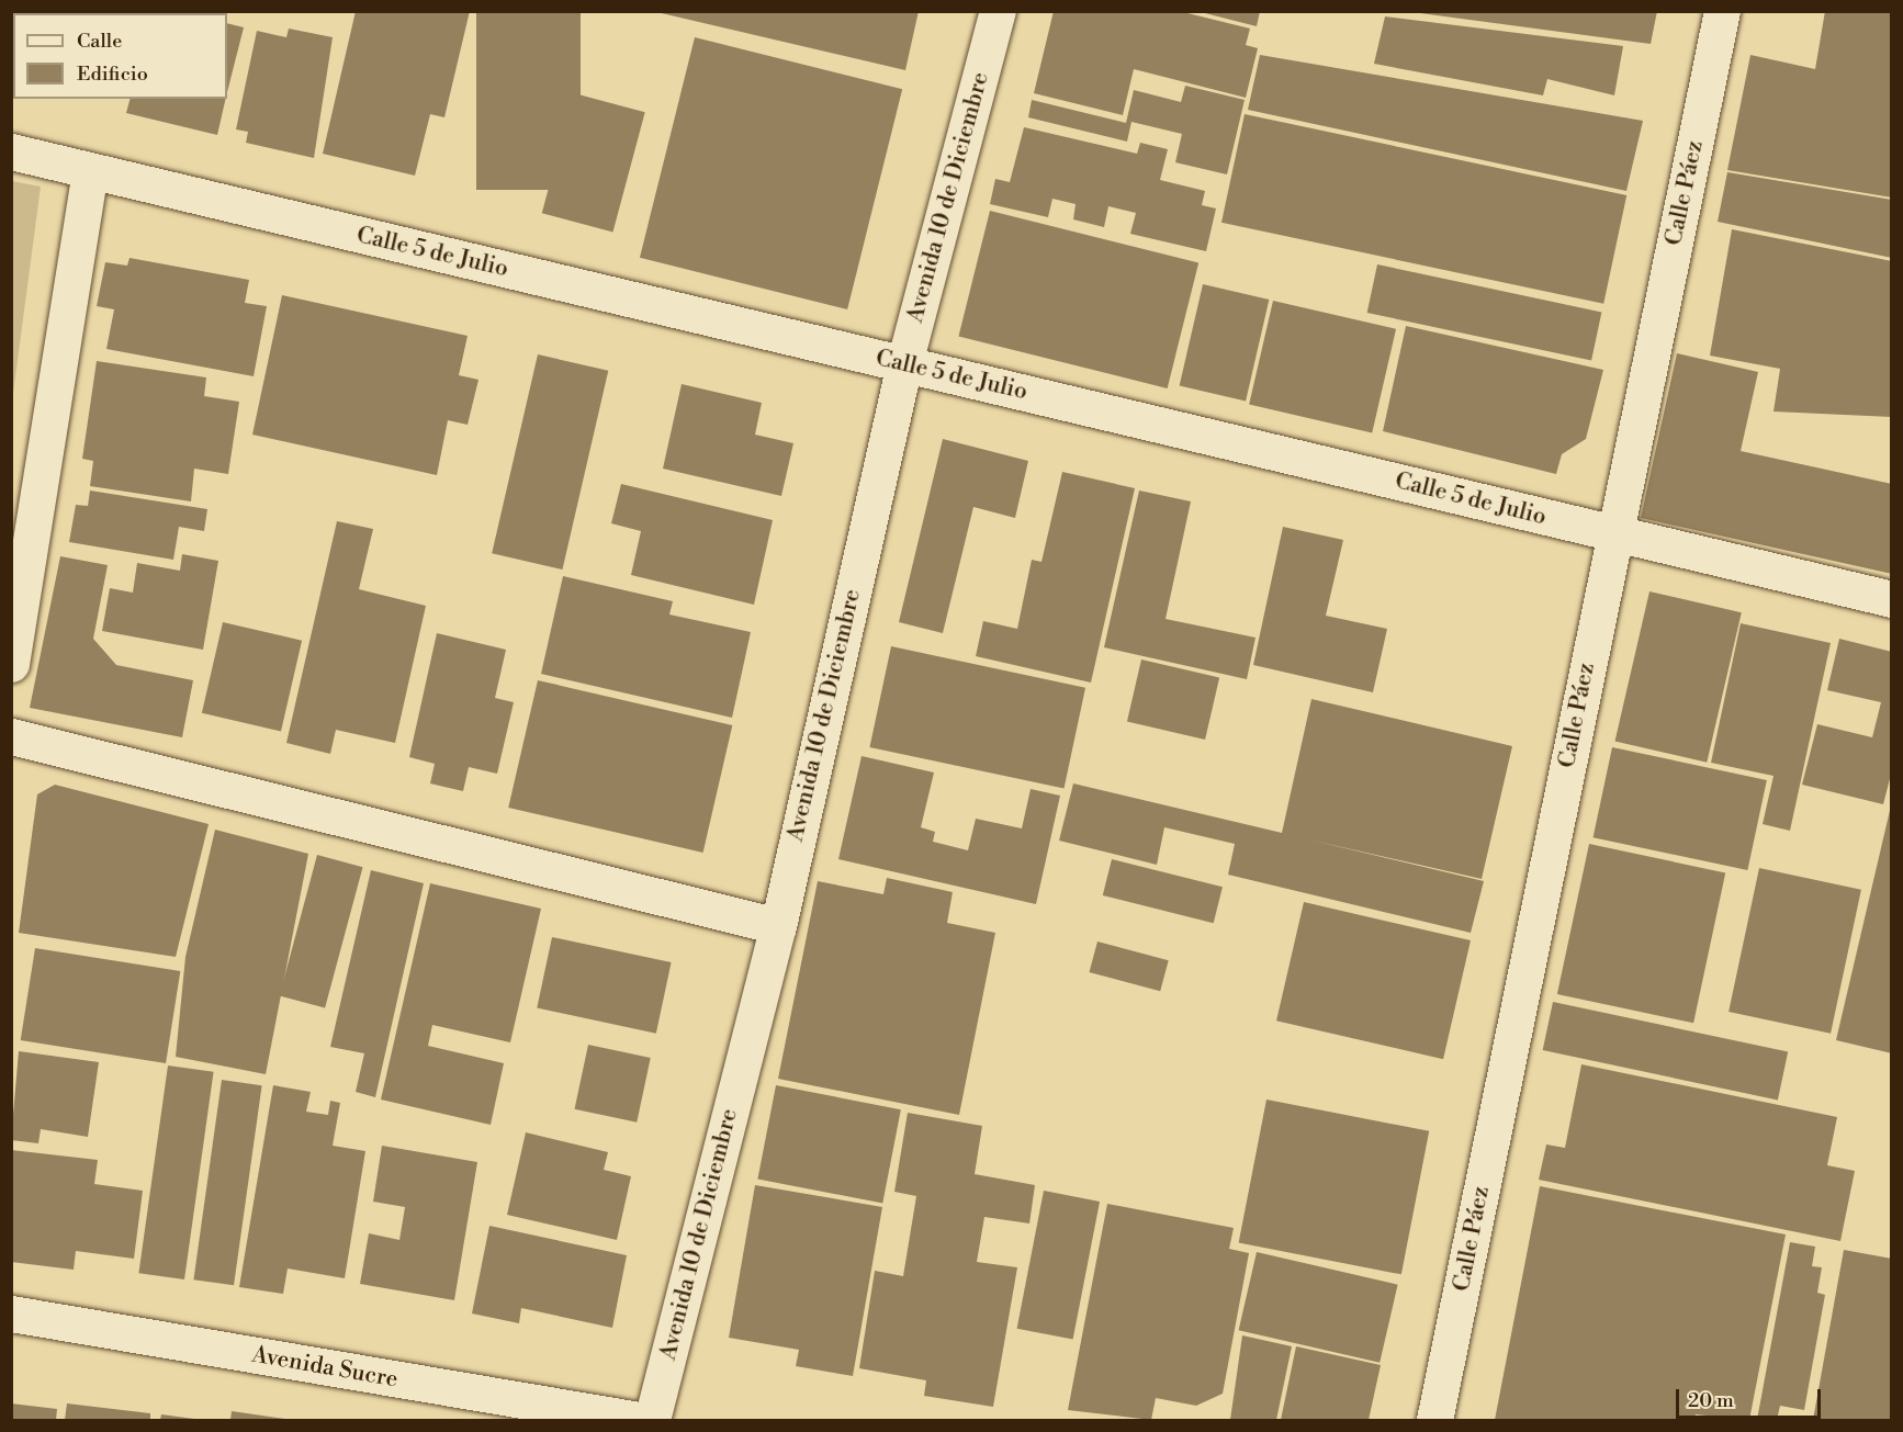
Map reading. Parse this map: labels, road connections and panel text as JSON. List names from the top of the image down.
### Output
{
  "streets": {
    "street": [
      "Calle Páez",
      "Avenida 10 de Diciembre",
      "Calle 5 de Julio",
      "Avenida Sucre"
    ]
  },
  "crossings": [
    ["Calle Páez", "Calle 5 de Julio"],
    ["Avenida 10 de Diciembre", "Calle 5 de Julio"]
  ],
  "legend": ["Calle", "Edificio"],
  "scale_bar": "20 m"
}
